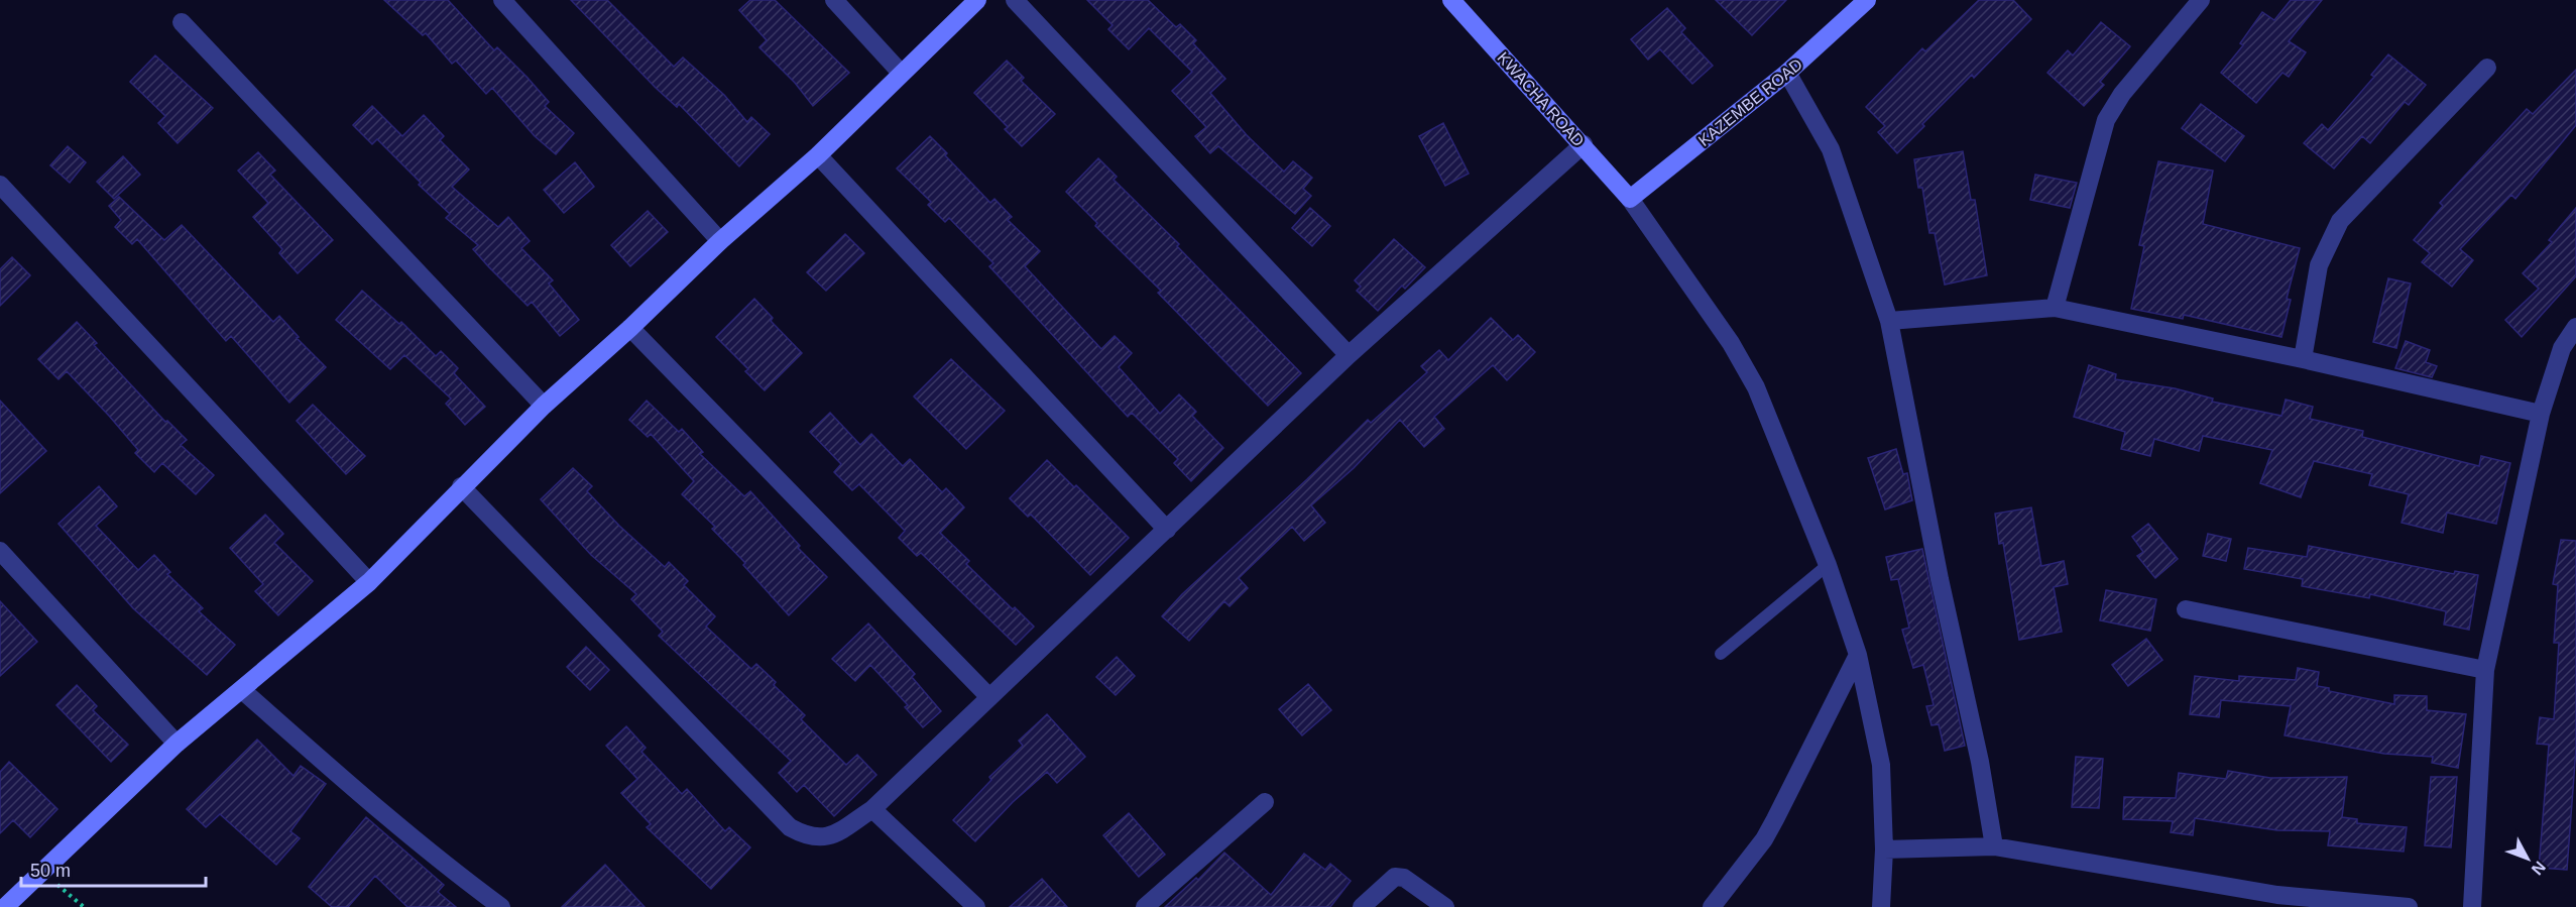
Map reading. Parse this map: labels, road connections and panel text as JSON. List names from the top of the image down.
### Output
{
  "streets": {
    "street": ["KWACHA ROAD", "KAZEMBE ROAD"]
  },
  "crossings": [
    ["KWACHA ROAD", "KAZEMBE ROAD"]
  ],
  "scale_bar": "50 m",
  "north": "bottom right"
}
